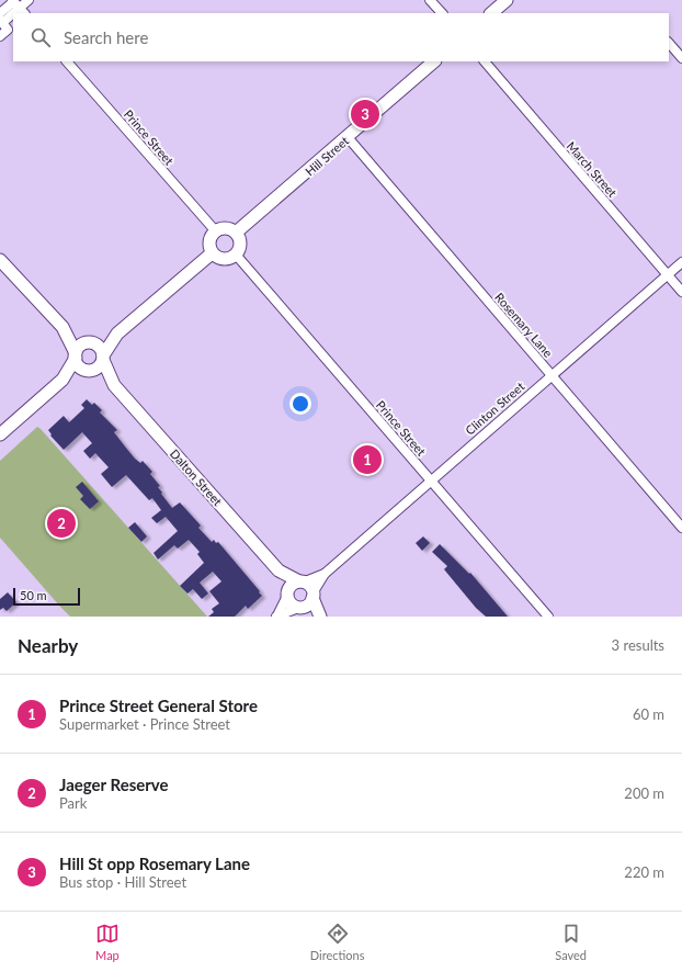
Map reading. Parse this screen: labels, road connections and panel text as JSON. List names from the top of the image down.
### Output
{
  "streets": {
    "main road": ["Hill Street", "Dalton Street"],
    "street": [
      "Prince Street",
      "March Street",
      "Rosemary Lane",
      "Clinton Street"
    ]
  },
  "crossings": [
    ["Prince Street", "Hill Street"],
    ["Prince Street", "Clinton Street"],
    ["Hill Street", "Rosemary Lane"],
    ["March Street", "Clinton Street"],
    ["Rosemary Lane", "Clinton Street"],
    ["Clinton Street", "Dalton Street"]
  ],
  "scale_bar": "50 m",
  "page": {
    "search": "Search here",
    "pins": ["3", "1", "2"],
    "scale": "50 m",
    "heading": ["Nearby", "3 results"],
    "list": [
      {
        "mark": "1",
        "name": "Prince Street General Store",
        "note": "Supermarket · Prince Street",
        "value": "60 m"
      },
      {
        "mark": "2",
        "name": "Jaeger Reserve",
        "note": "Park",
        "value": "200 m"
      },
      {
        "mark": "3",
        "name": "Hill St opp Rosemary Lane",
        "note": "Bus stop · Hill Street",
        "value": "220 m"
      }
    ],
    "nav": ["Map", "Directions", "Saved"]
  }
}
